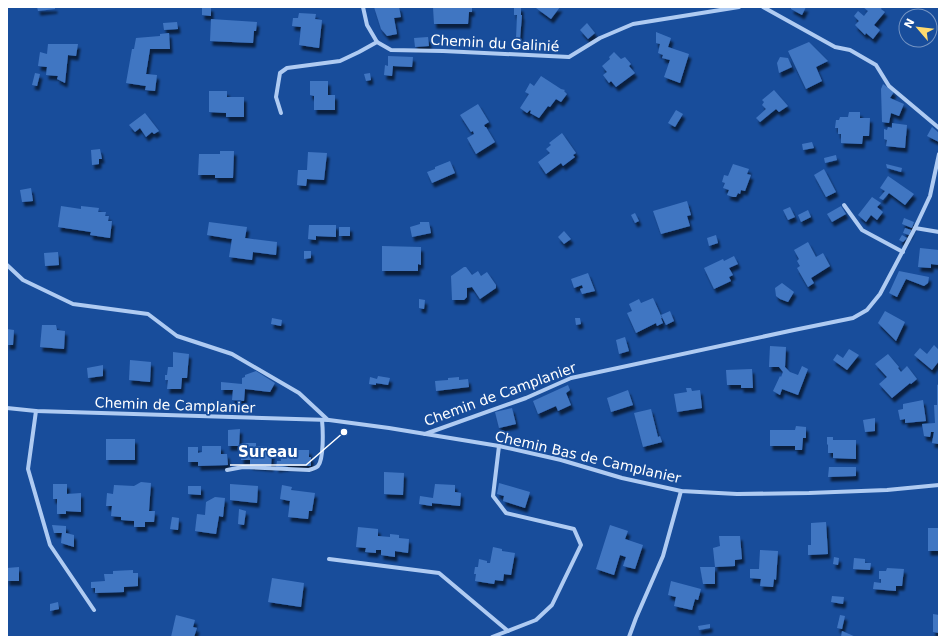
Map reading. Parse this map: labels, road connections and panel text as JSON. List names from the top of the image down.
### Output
{
  "streets": {
    "street": ["Chemin du Galinié", "Chemin de Camplanier", "Chemin Bas de Camplanier"]
  },
  "crossings": [
    ["Chemin de Camplanier", "Chemin Bas de Camplanier"]
  ],
  "places": ["Sureau"],
  "north": "top left"
}
